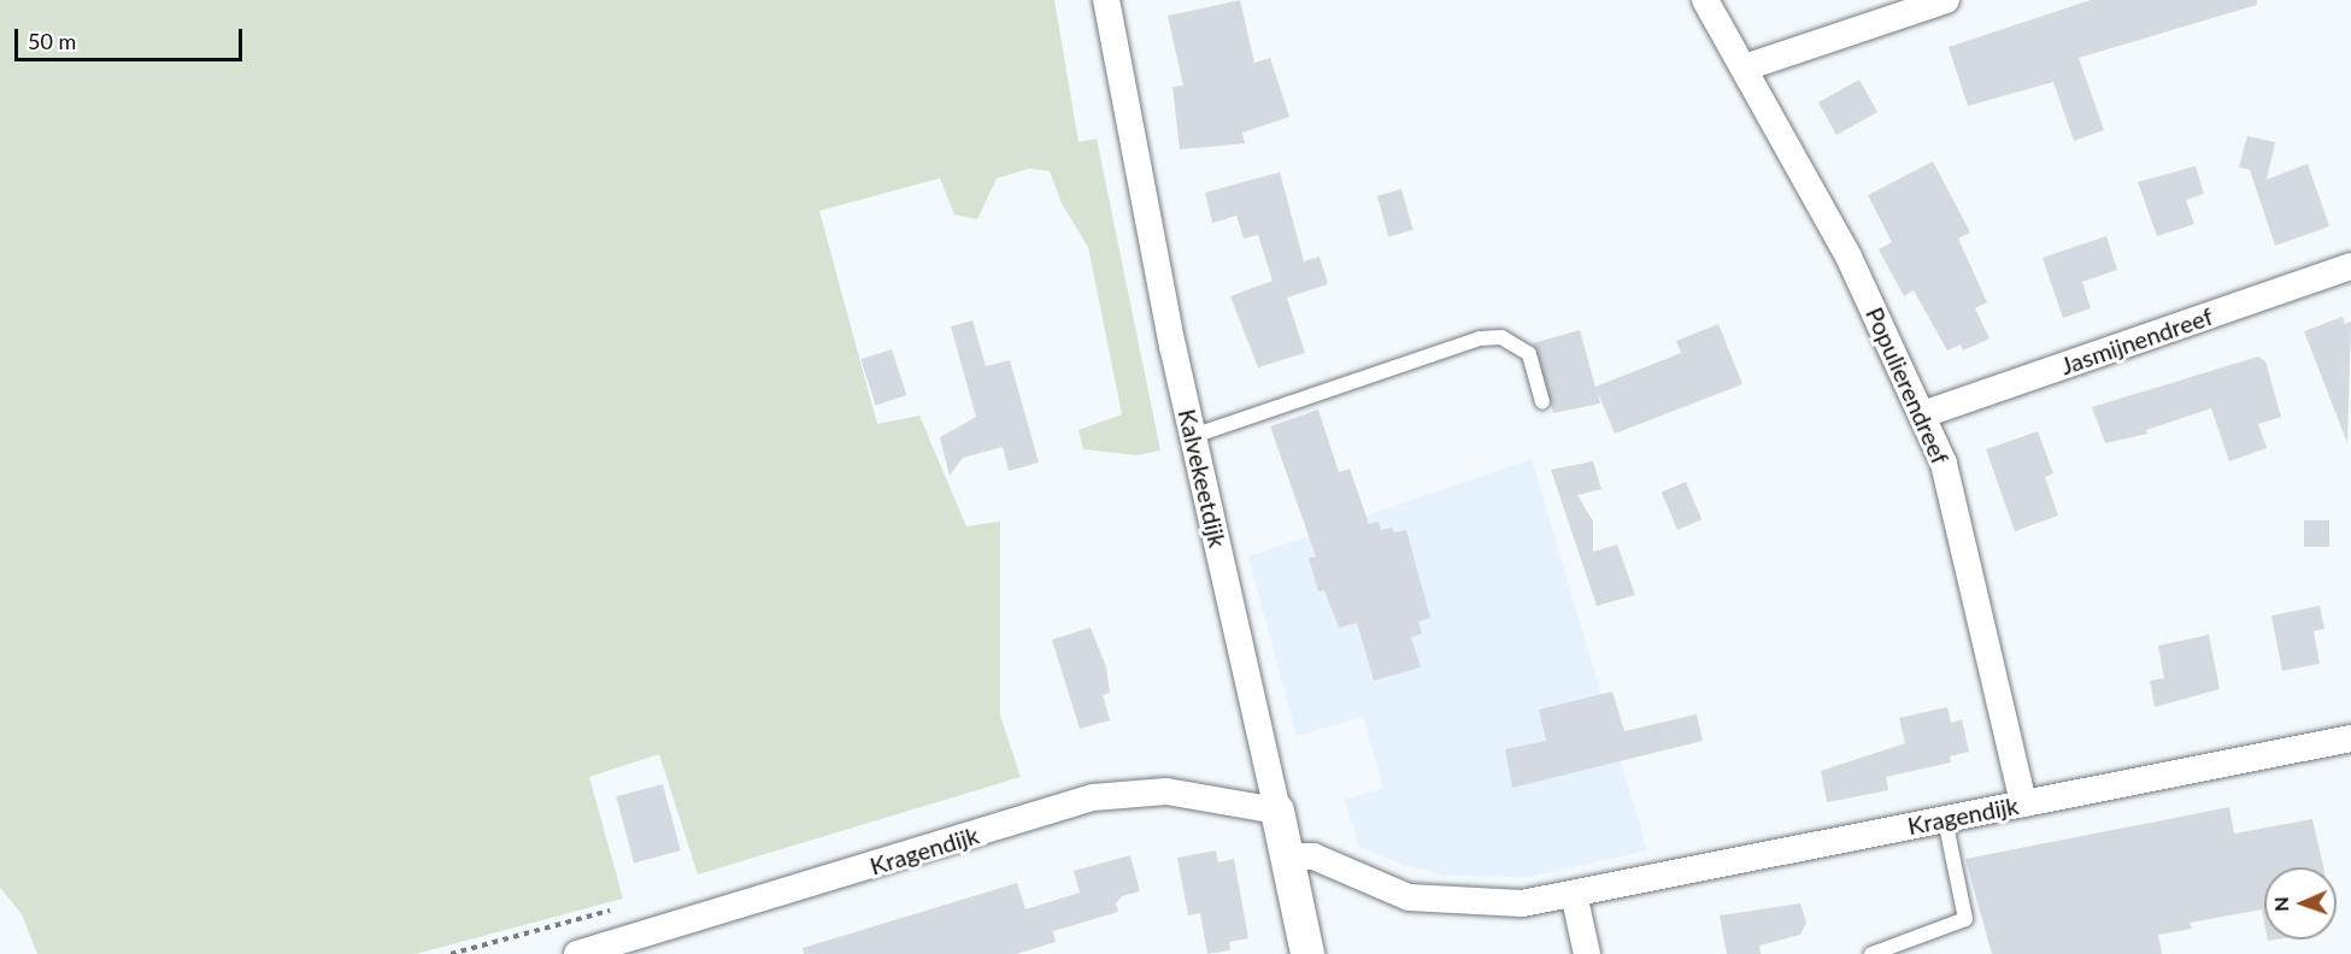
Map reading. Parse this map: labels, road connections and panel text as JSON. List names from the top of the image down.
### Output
{
  "streets": {
    "street": [
      "Jasmijnendreef",
      "Populierendreef",
      "Kalvekeetdijk",
      "Kragendijk"
    ]
  },
  "crossings": [
    ["Jasmijnendreef", "Populierendreef"],
    ["Populierendreef", "Kragendijk"],
    ["Kalvekeetdijk", "Kragendijk"]
  ],
  "scale_bar": "50 m",
  "north": "left"
}
